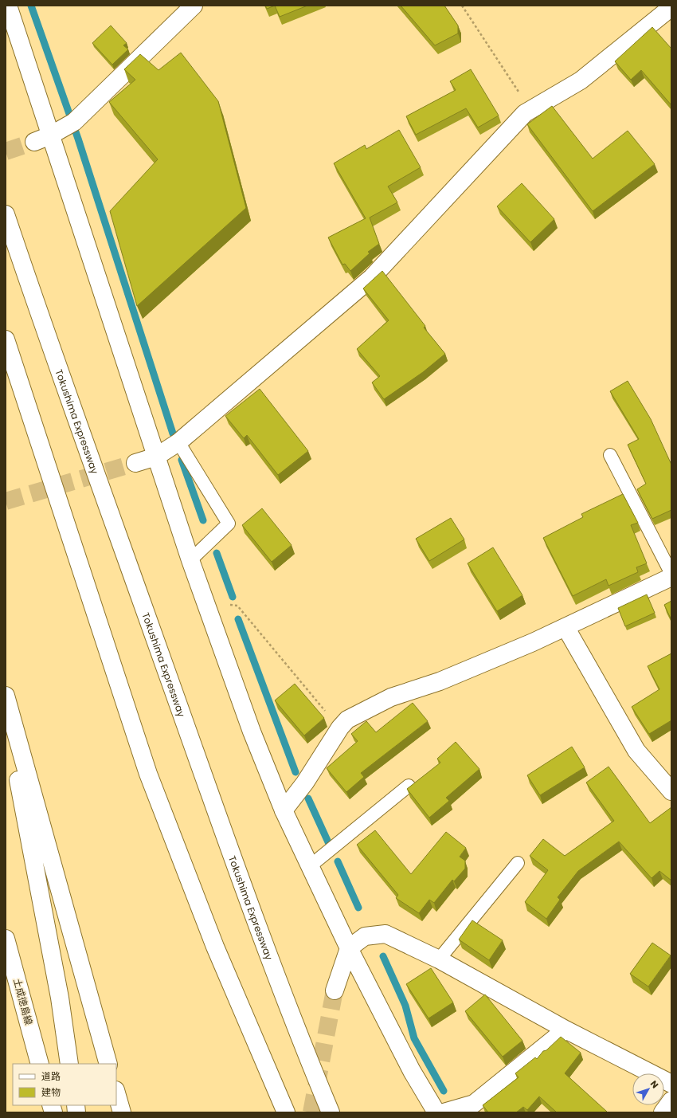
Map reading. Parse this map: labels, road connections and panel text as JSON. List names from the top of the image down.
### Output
{
  "streets": {
    "main road": ["Tokushima Expressway", "土成徳島線"]
  },
  "legend": ["道路", "建物"],
  "north": "top right"
}
